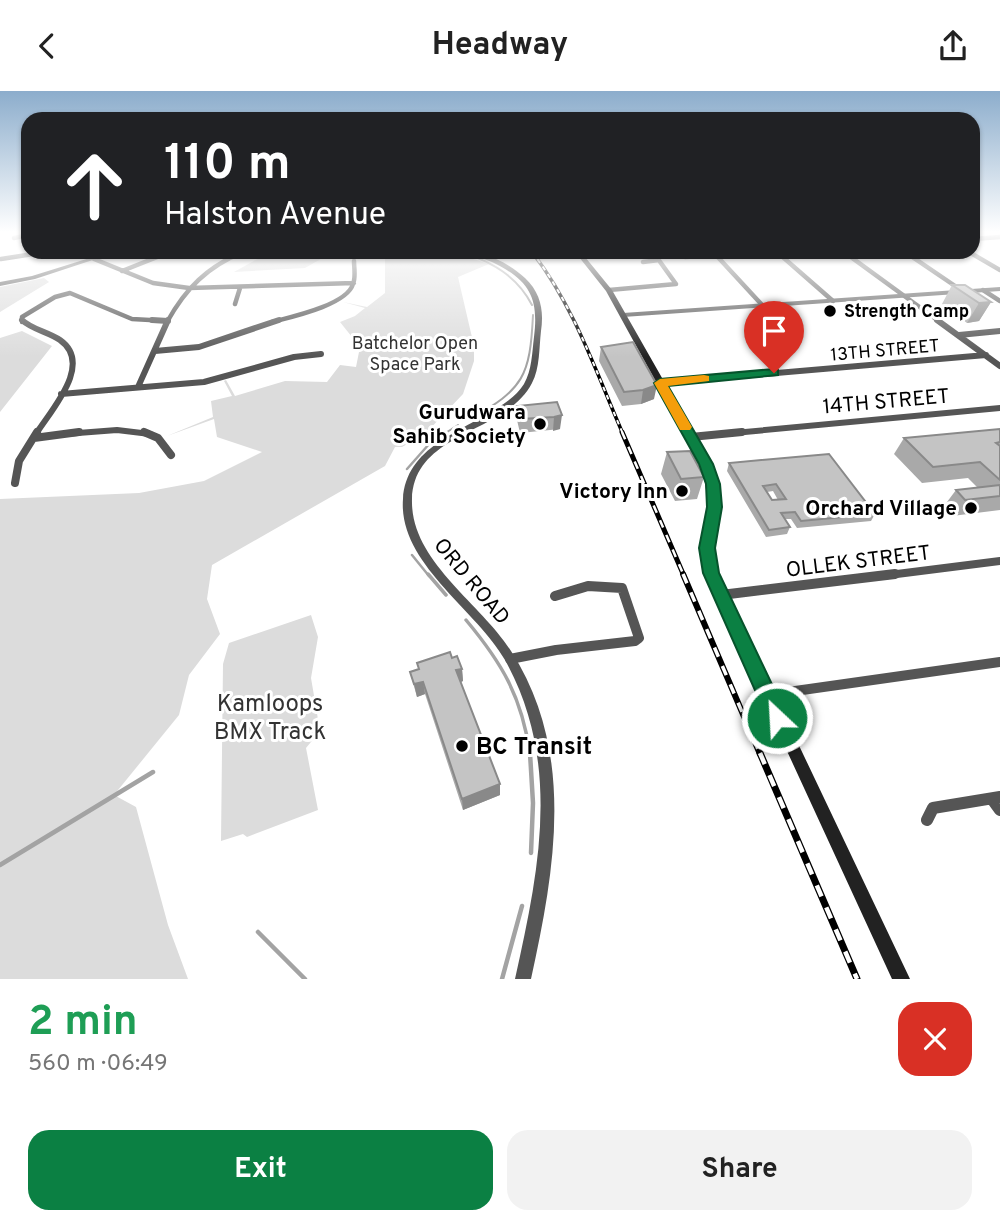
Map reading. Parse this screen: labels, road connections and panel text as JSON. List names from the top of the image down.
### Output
{
  "streets": {
    "street": [
      "13TH STREET",
      "14TH STREET",
      "OLLEK STREET",
      "ORD ROAD"
    ]
  },
  "parks": ["Batchelor Open Space Park", "Kamloops BMX Track"],
  "places": [
    "Strength Camp",
    "Gurudwara Sahib Society",
    "Victory Inn",
    "Orchard Village",
    "BC Transit"
  ],
  "page": {
    "header": "Headway",
    "turn": ["110 m", "Halston Avenue"],
    "heading": ["2 min", "560 m · 06:49"],
    "buttons": ["Exit", "Share"]
  }
}
